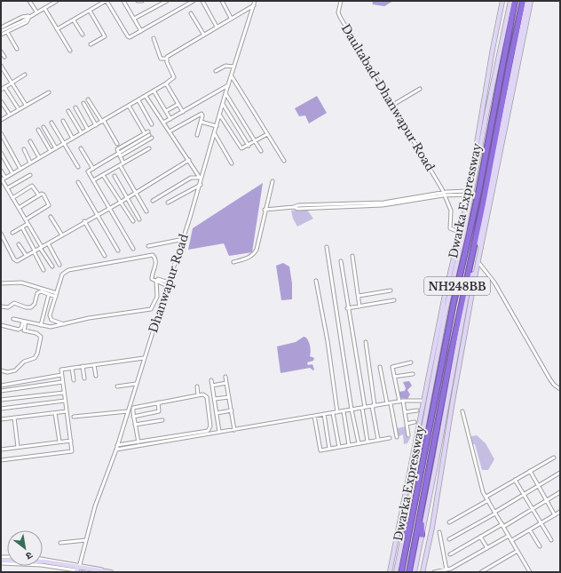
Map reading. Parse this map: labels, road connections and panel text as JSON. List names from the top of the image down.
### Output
{
  "streets": {
    "highway": ["Dwarka Expressway", "NH248BB"],
    "street": ["Daultabad-Dhanwapur Road", "Dhanwapur Road"]
  },
  "north": "bottom right"
}
